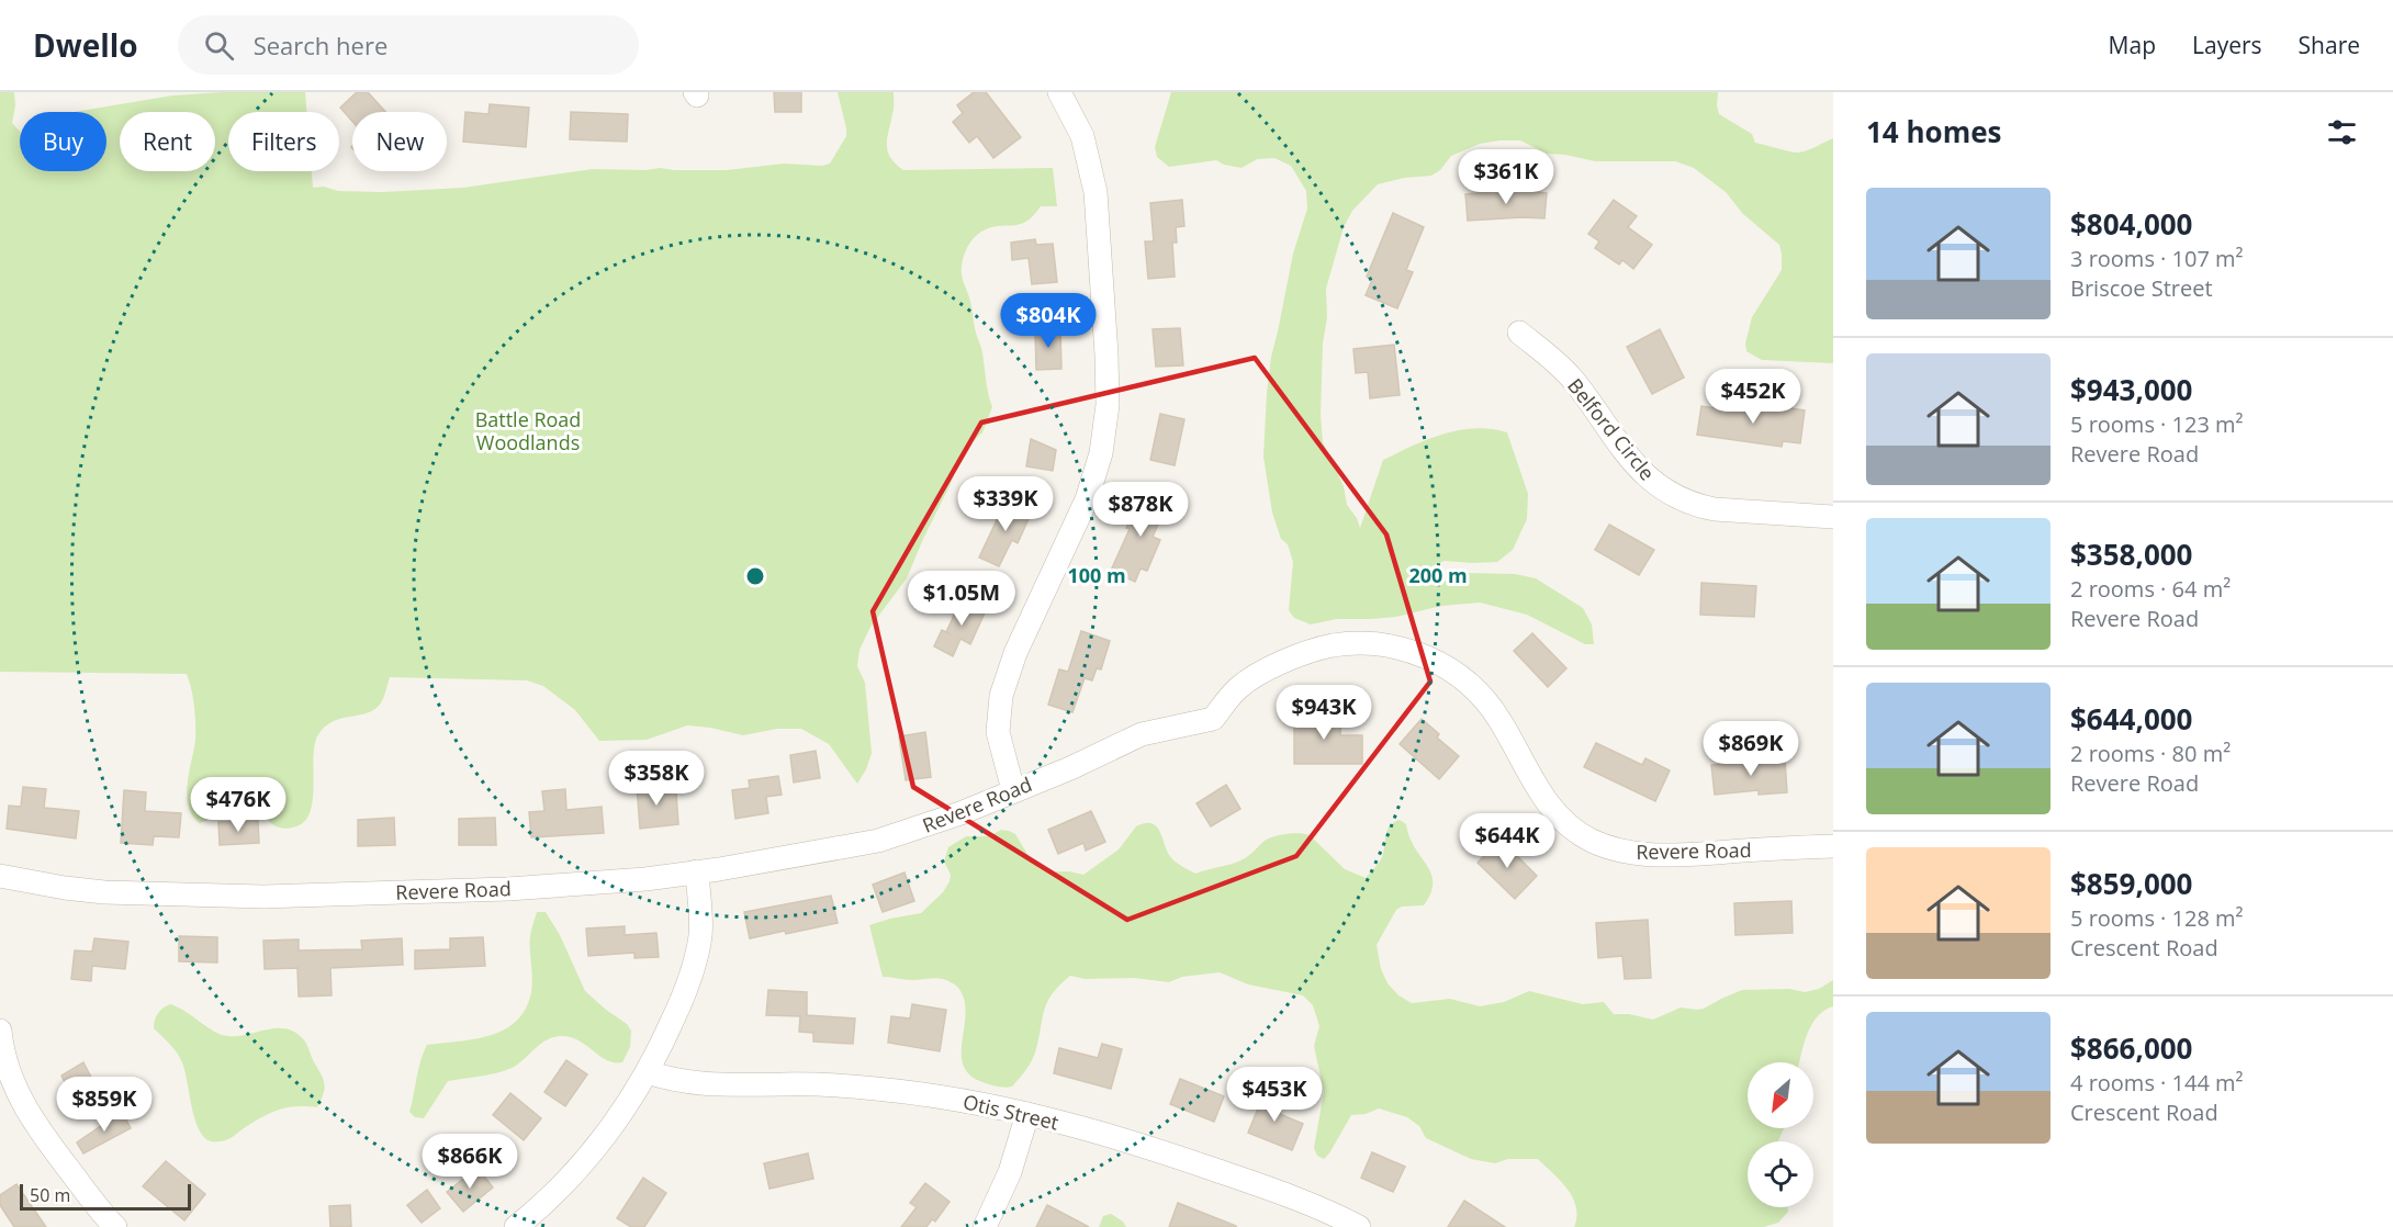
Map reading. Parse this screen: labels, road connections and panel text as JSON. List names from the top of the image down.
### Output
{
  "streets": {
    "street": ["Belford Circle", "Revere Road", "Otis Street"]
  },
  "parks": ["Battle Road Woodlands"],
  "scale_bar": "50 m",
  "north": "bottom left",
  "page": {
    "header": "Dwello",
    "search": "Search here",
    "nav": ["Map", "Layers", "Share"],
    "heading": "14 homes",
    "chip": [
      "Buy",
      "Rent",
      "Filters",
      "New"
    ],
    "price": [
      "$361K",
      "$804K",
      "$452K",
      "$339K",
      "$878K",
      "$1.05M",
      "$943K",
      "$869K",
      "$358K",
      "$476K",
      "$644K",
      "$453K",
      "$859K",
      "$866K"
    ],
    "list": [
      {
        "name": "$804,000",
        "note": "3 rooms · 107 m² · Briscoe Street"
      },
      {
        "name": "$943,000",
        "note": "5 rooms · 123 m² · Revere Road"
      },
      {
        "name": "$358,000",
        "note": "2 rooms · 64 m² · Revere Road"
      },
      {
        "name": "$644,000",
        "note": "2 rooms · 80 m² · Revere Road"
      },
      {
        "name": "$859,000",
        "note": "5 rooms · 128 m² · Crescent Road"
      },
      {
        "name": "$866,000",
        "note": "4 rooms · 144 m² · Crescent Road"
      }
    ],
    "scale": "50 m"
  },
  "rings": ["100 m", "200 m"]
}
